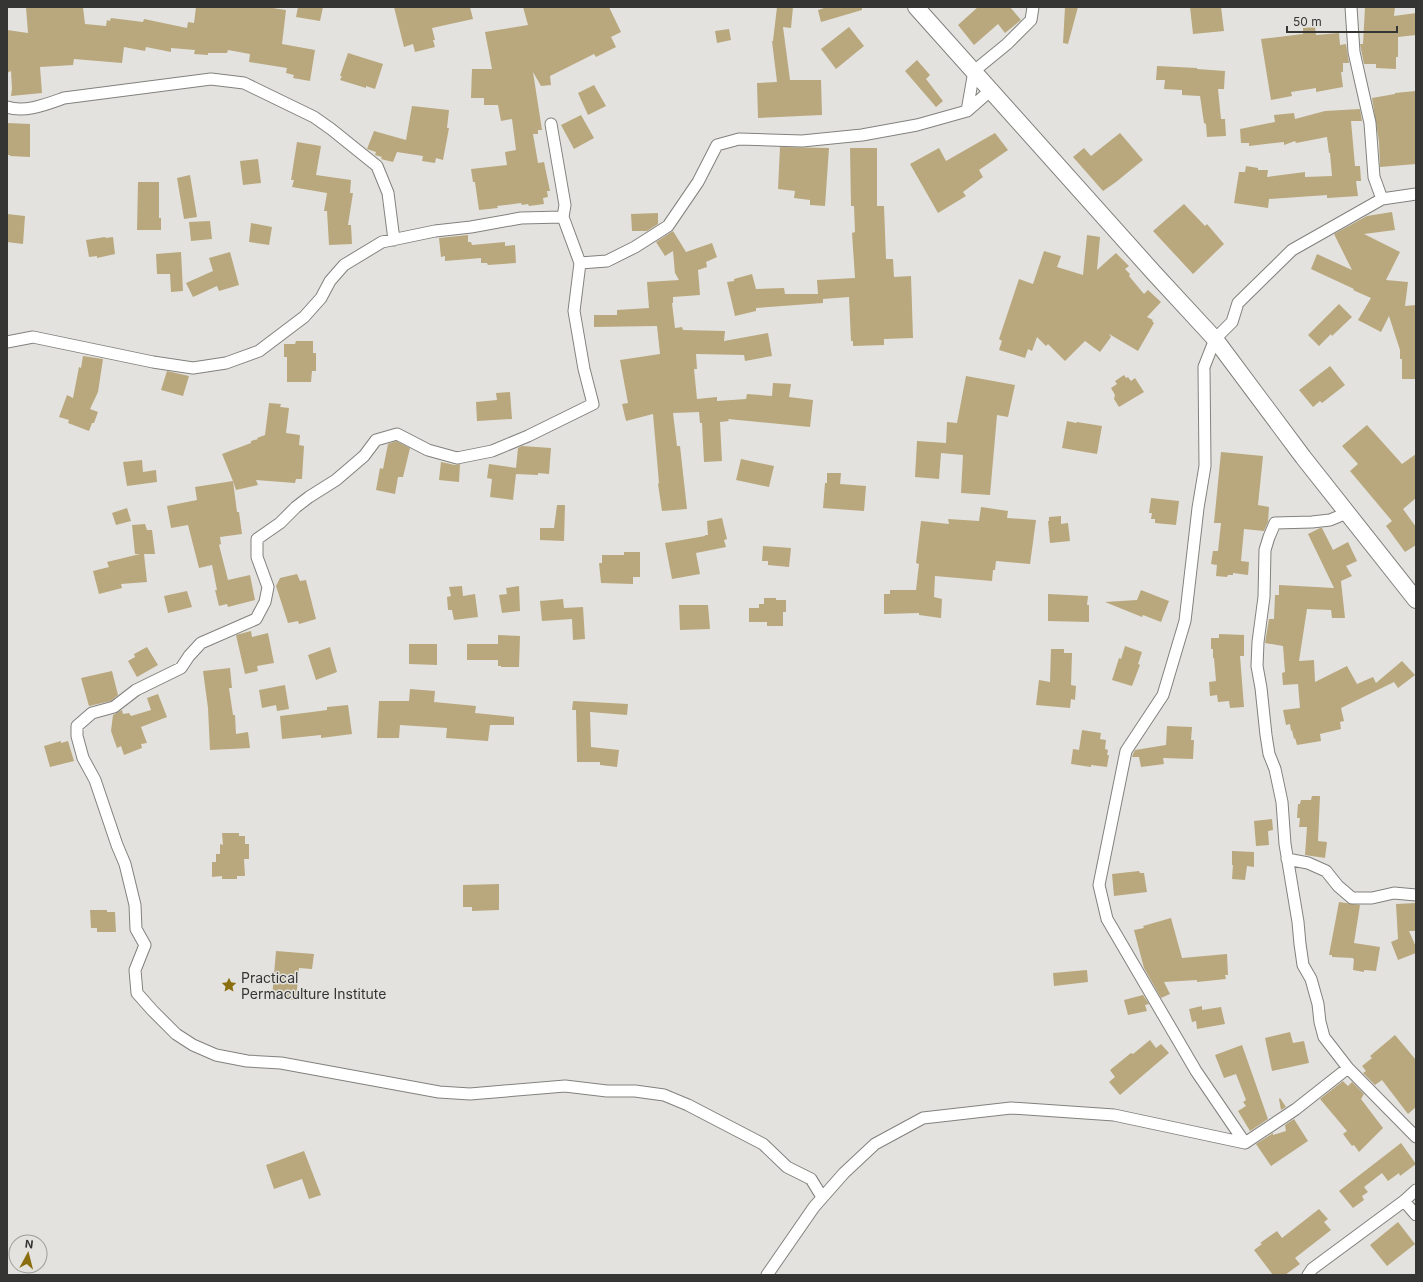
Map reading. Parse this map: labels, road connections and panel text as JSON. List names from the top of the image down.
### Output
{
  "places": {
    "place": ["Practical Permaculture Institute"]
  },
  "scale_bar": "50 m",
  "north": "top"
}
